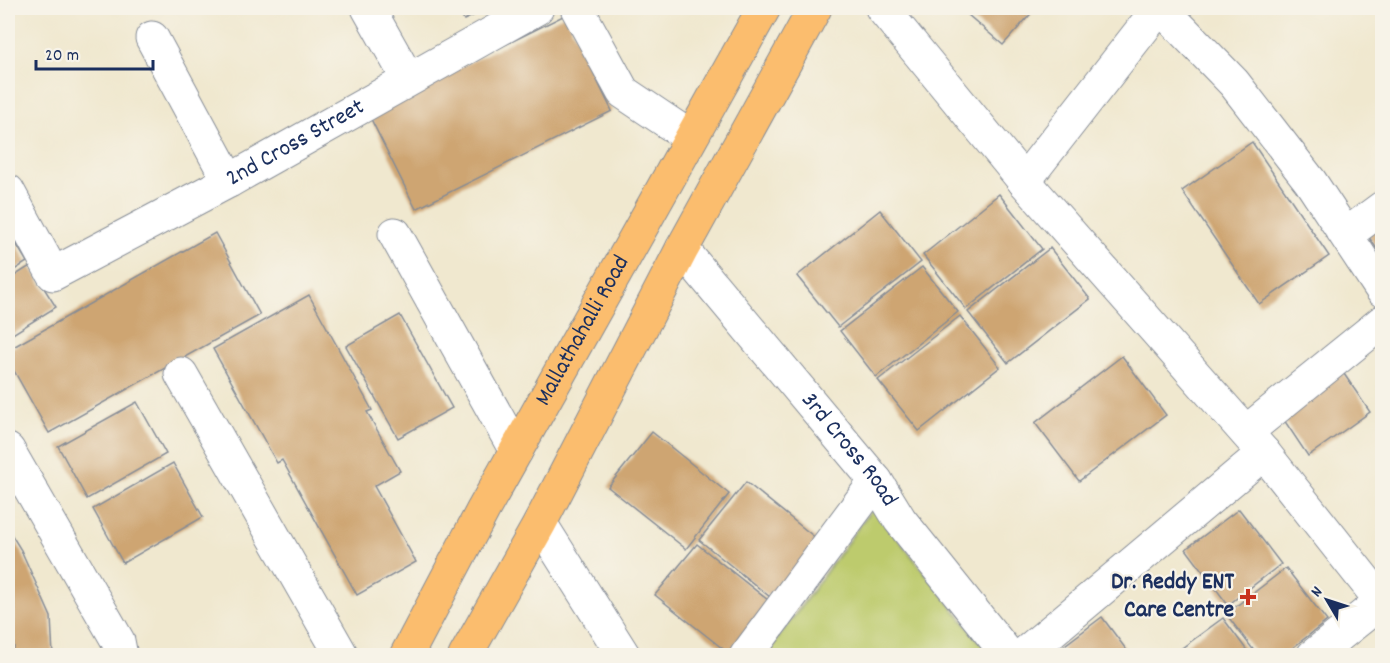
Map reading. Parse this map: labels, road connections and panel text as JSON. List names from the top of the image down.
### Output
{
  "streets": {
    "main road": ["Mallathahalli Road"],
    "street": ["2nd Cross Street", "3rd Cross Road"]
  },
  "crossings": [
    ["Mallathahalli Road", "3rd Cross Road"]
  ],
  "places": {
    "health": ["Dr. Reddy ENT Care Centre"]
  },
  "scale_bar": "20 m",
  "north": "top left"
}
